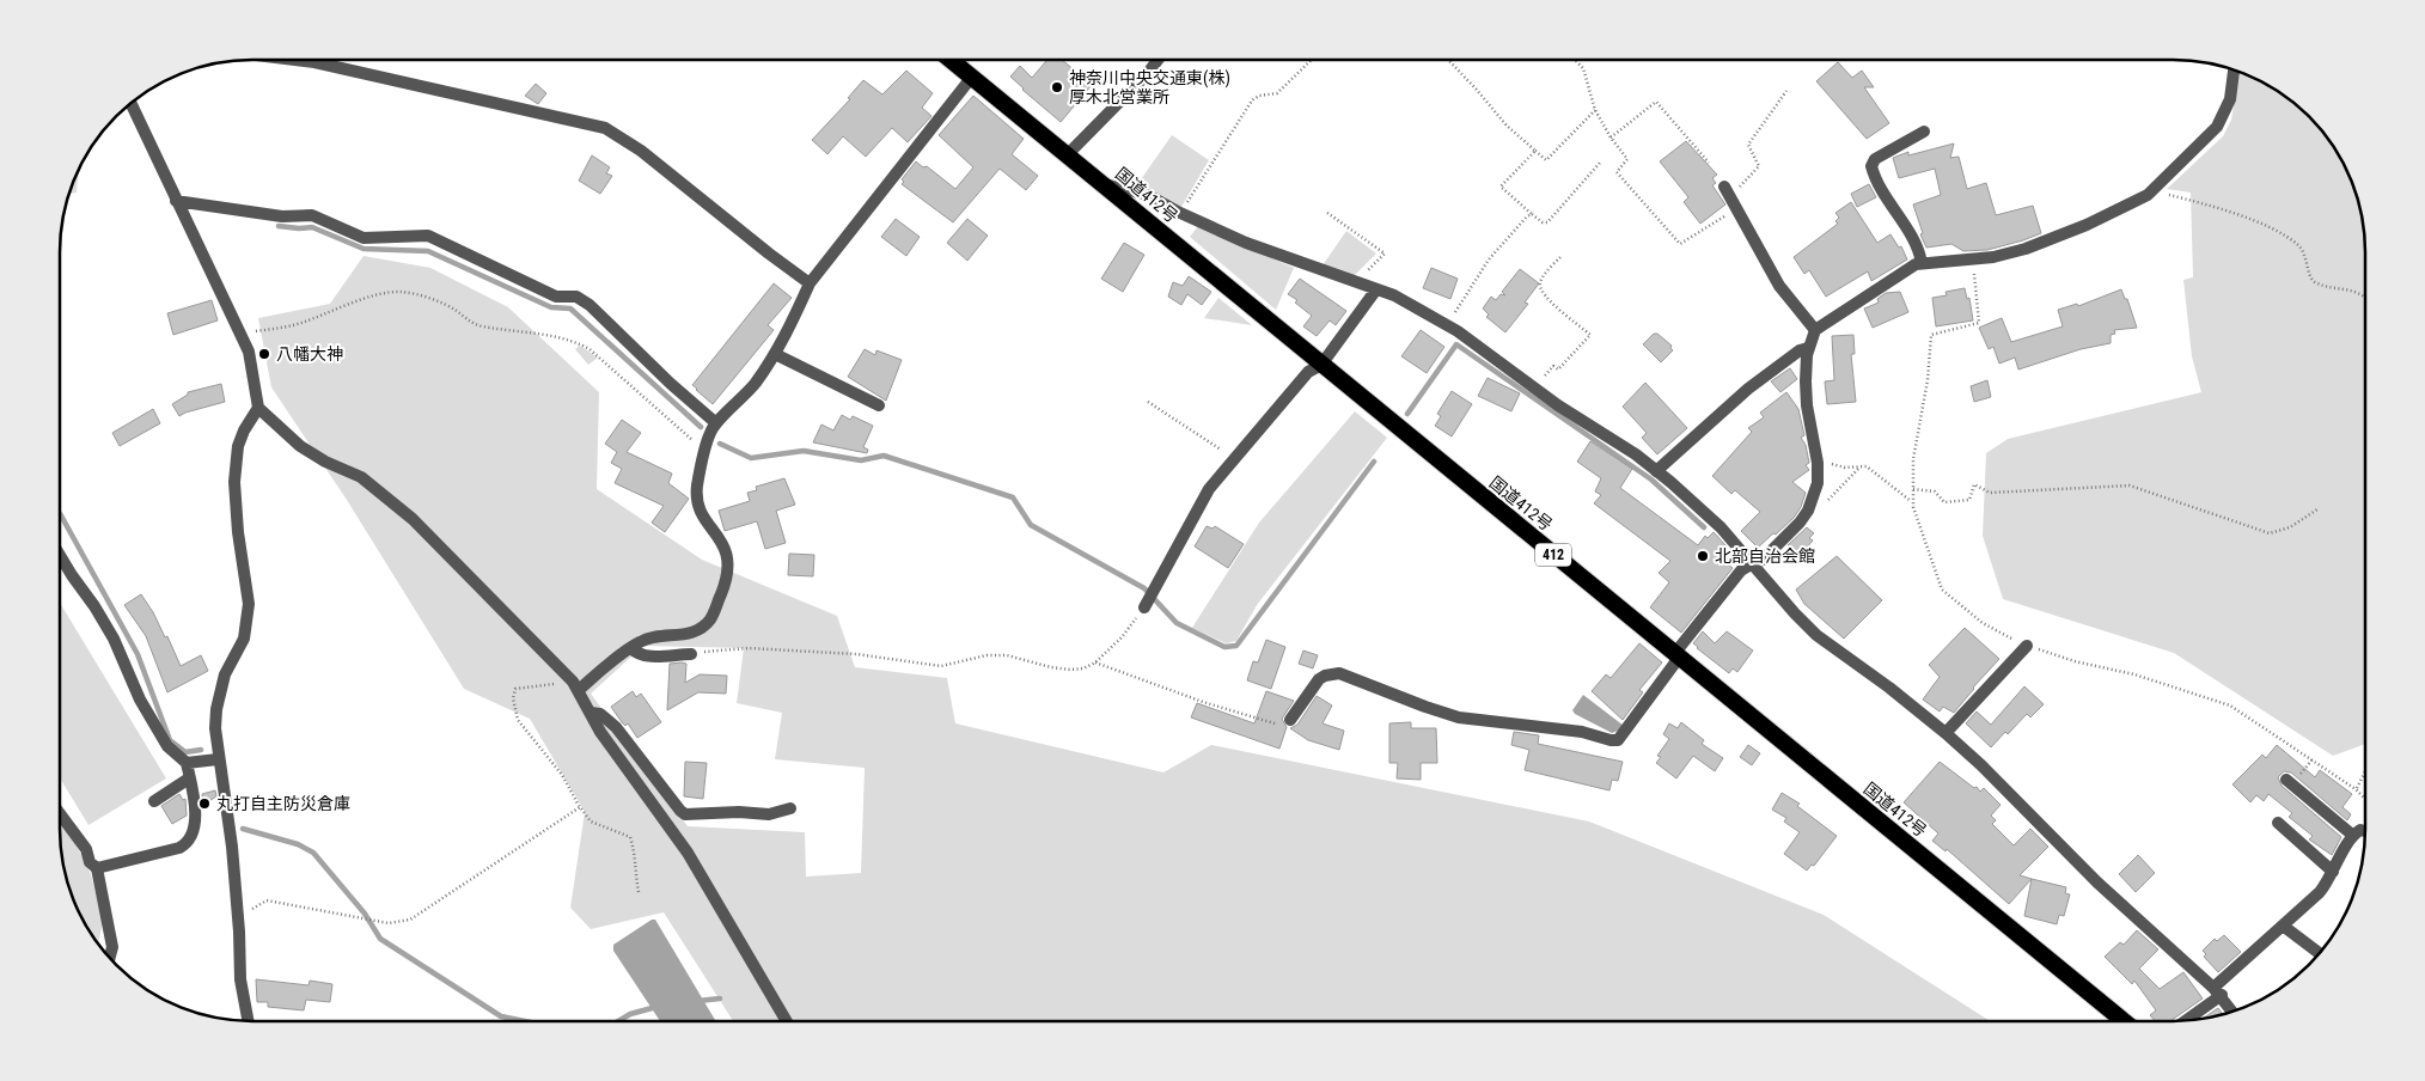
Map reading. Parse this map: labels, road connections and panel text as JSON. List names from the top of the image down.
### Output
{
  "streets": {
    "highway": ["国道412号", "412"]
  },
  "places": [
    "神奈川中央交通東(株) 厚木北営業所",
    "八幡大神",
    "北部自治会館",
    "丸打自主防災倉庫"
  ]
}
